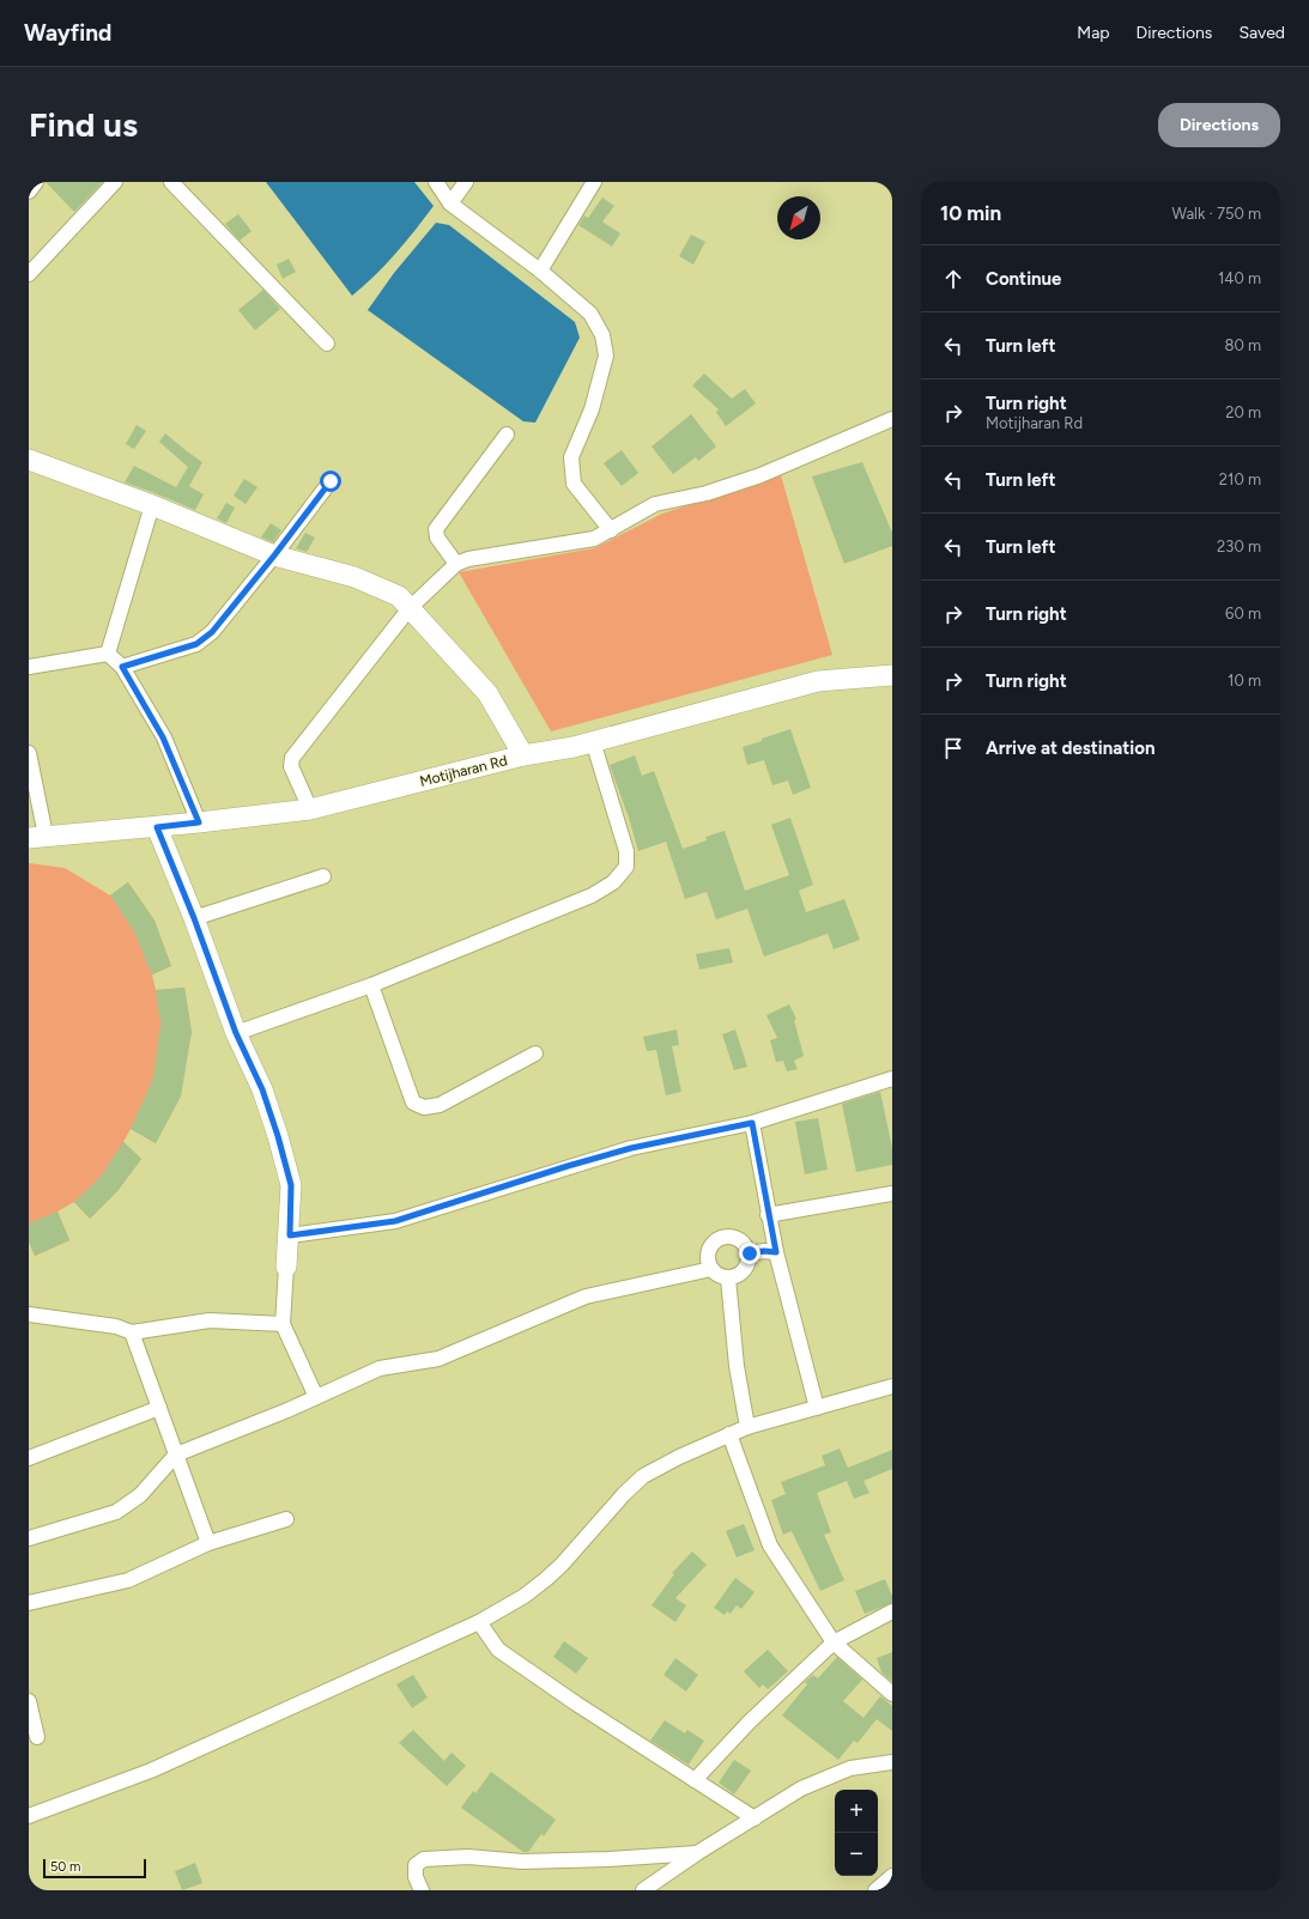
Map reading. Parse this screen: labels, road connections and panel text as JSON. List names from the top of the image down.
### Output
{
  "streets": {
    "street": ["Motijharan Rd"]
  },
  "scale_bar": "50 m",
  "north": "bottom left",
  "page": {
    "header": "Wayfind",
    "nav": ["Map", "Directions", "Saved"],
    "buttons": "Directions",
    "title": "Find us",
    "heading": ["10 min", "Walk · 750 m"],
    "list": [
      ["Continue", "140 m"],
      ["Turn left", "80 m"],
      ["Turn right", "Motijharan Rd", "20 m"],
      ["Turn left", "210 m"],
      ["Turn left", "230 m"],
      ["Turn right", "60 m"],
      ["Turn right", "10 m"],
      "Arrive at destination"
    ],
    "map_buttons": ["+", "−"],
    "scale": "50 m"
  }
}
